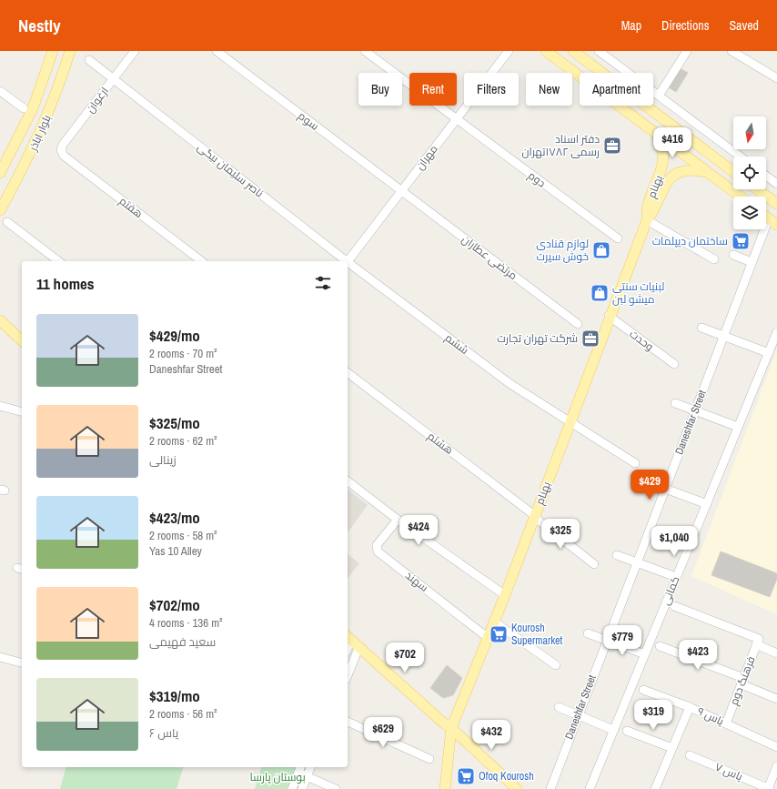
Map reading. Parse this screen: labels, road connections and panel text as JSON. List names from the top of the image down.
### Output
{
  "streets": {
    "main road": ["بلوار اباذر", "بهنام"],
    "street": [
      "ارغوان",
      "سوم",
      "مهران",
      "ناصر سلیمان بیگی",
      "دوم",
      "هفتم",
      "مرتضی عطاران",
      "وحدت",
      "ششم",
      "Daneshfar Street",
      "هشتم",
      "سهند",
      "کمانی",
      "فرهنگ دوم",
      "یاس ۹",
      "یاس ۷"
    ]
  },
  "crossings": [
    ["ارغوان", "ناصر سلیمان بیگی"],
    ["ارغوان", "هفتم"],
    ["سوم", "مهران"],
    ["سوم", "مرتضی عطاران"],
    ["مهران", "دوم"],
    ["مهران", "مرتضی عطاران"],
    ["بهنام", "وحدت"],
    ["بهنام", "ششم"],
    ["بهنام", "هشتم"],
    ["بهنام", "سهند"],
    ["فرهنگ دوم", "یاس ۹"]
  ],
  "parks": ["بوستان پارسا"],
  "places": {
    "office": ["دفتر اسناد رسمی ۱۷۸۲تهران", "شرکت تهران تجارت"],
    "supermarket": ["ساختمان دیپلمات", "Kourosh Supermarket", "Ofoq Kourosh"],
    "shop": ["لوازم قنادی خوش سیرت", "لبنیات سنتی میشو لبن"]
  },
  "north": "bottom",
  "page": {
    "header": "Nestly",
    "nav": ["Map", "Directions", "Saved"],
    "chip": [
      "Buy",
      "Rent",
      "Filters",
      "New",
      "Apartment"
    ],
    "price": [
      "$416",
      "$429",
      "$424",
      "$325",
      "$1,040",
      "$779",
      "$423",
      "$702",
      "$319",
      "$629",
      "$432"
    ],
    "heading": "11 homes",
    "list": [
      {
        "name": "$429/mo",
        "note": "2 rooms · 70 m² · Daneshfar Street"
      },
      {
        "name": "$325/mo",
        "note": "2 rooms · 62 m² · زینالی"
      },
      {
        "name": "$423/mo",
        "note": "2 rooms · 58 m² · Yas 10 Alley"
      },
      {
        "name": "$702/mo",
        "note": "4 rooms · 136 m² · سعید فهیمی"
      },
      {
        "name": "$319/mo",
        "note": "2 rooms · 56 m² · یاس ۶"
      }
    ]
  }
}
